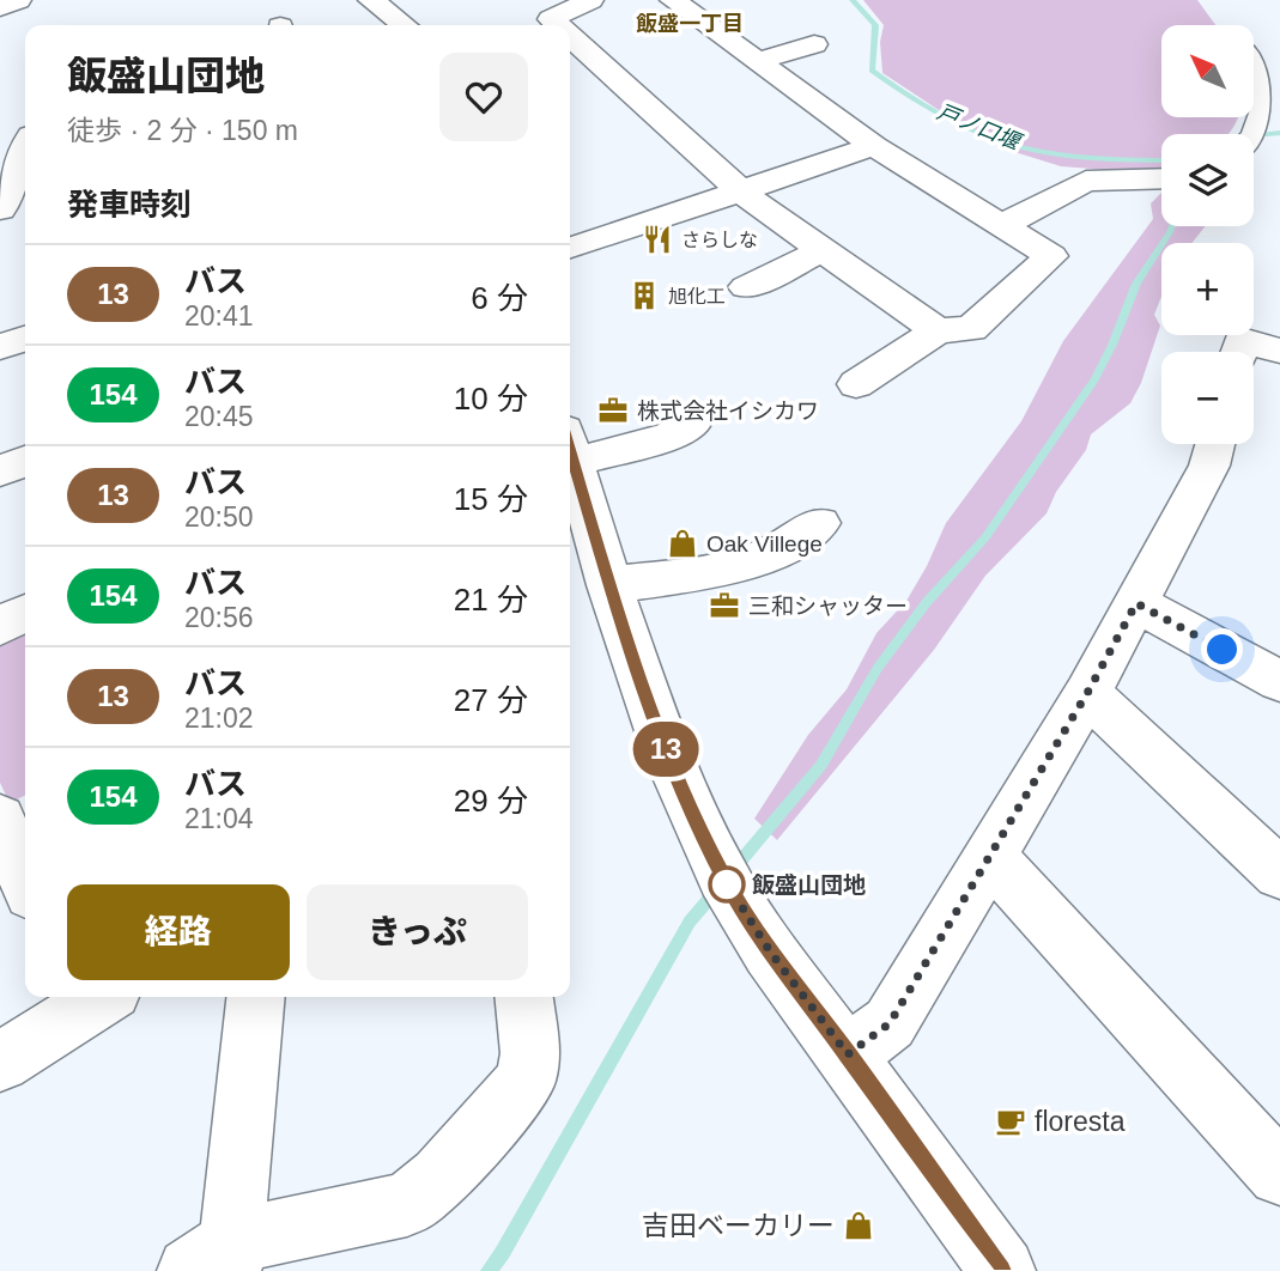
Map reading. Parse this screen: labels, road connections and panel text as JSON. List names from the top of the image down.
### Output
{
  "districts": ["飯盛一丁目"],
  "water": ["戸ノ口堰"],
  "places": {
    "restaurant": ["さらしな"],
    "building": ["旭化工"],
    "office": ["株式会社イシカワ", "三和シャッター"],
    "shop": ["Oak Villege", "吉田ベーカリー"],
    "other": ["飯盛山団地"],
    "cafe": ["floresta"]
  },
  "lines": ["bus line 13"],
  "north": "top left",
  "page": {
    "on_map": "13",
    "map_buttons": ["+", "−"],
    "heading": [
      ["飯盛山団地", "徒歩 · 2 分 · 150 m"],
      "発車時刻"
    ],
    "list": [
      {
        "mark": "13",
        "name": "バス",
        "note": "20:41",
        "value": "6 分"
      },
      {
        "mark": "154",
        "name": "バス",
        "note": "20:45",
        "value": "10 分"
      },
      {
        "mark": "13",
        "name": "バス",
        "note": "20:50",
        "value": "15 分"
      },
      {
        "mark": "154",
        "name": "バス",
        "note": "20:56",
        "value": "21 分"
      },
      {
        "mark": "13",
        "name": "バス",
        "note": "21:02",
        "value": "27 分"
      },
      {
        "mark": "154",
        "name": "バス",
        "note": "21:04",
        "value": "29 分"
      }
    ],
    "buttons": ["経路", "きっぷ"]
  }
}
